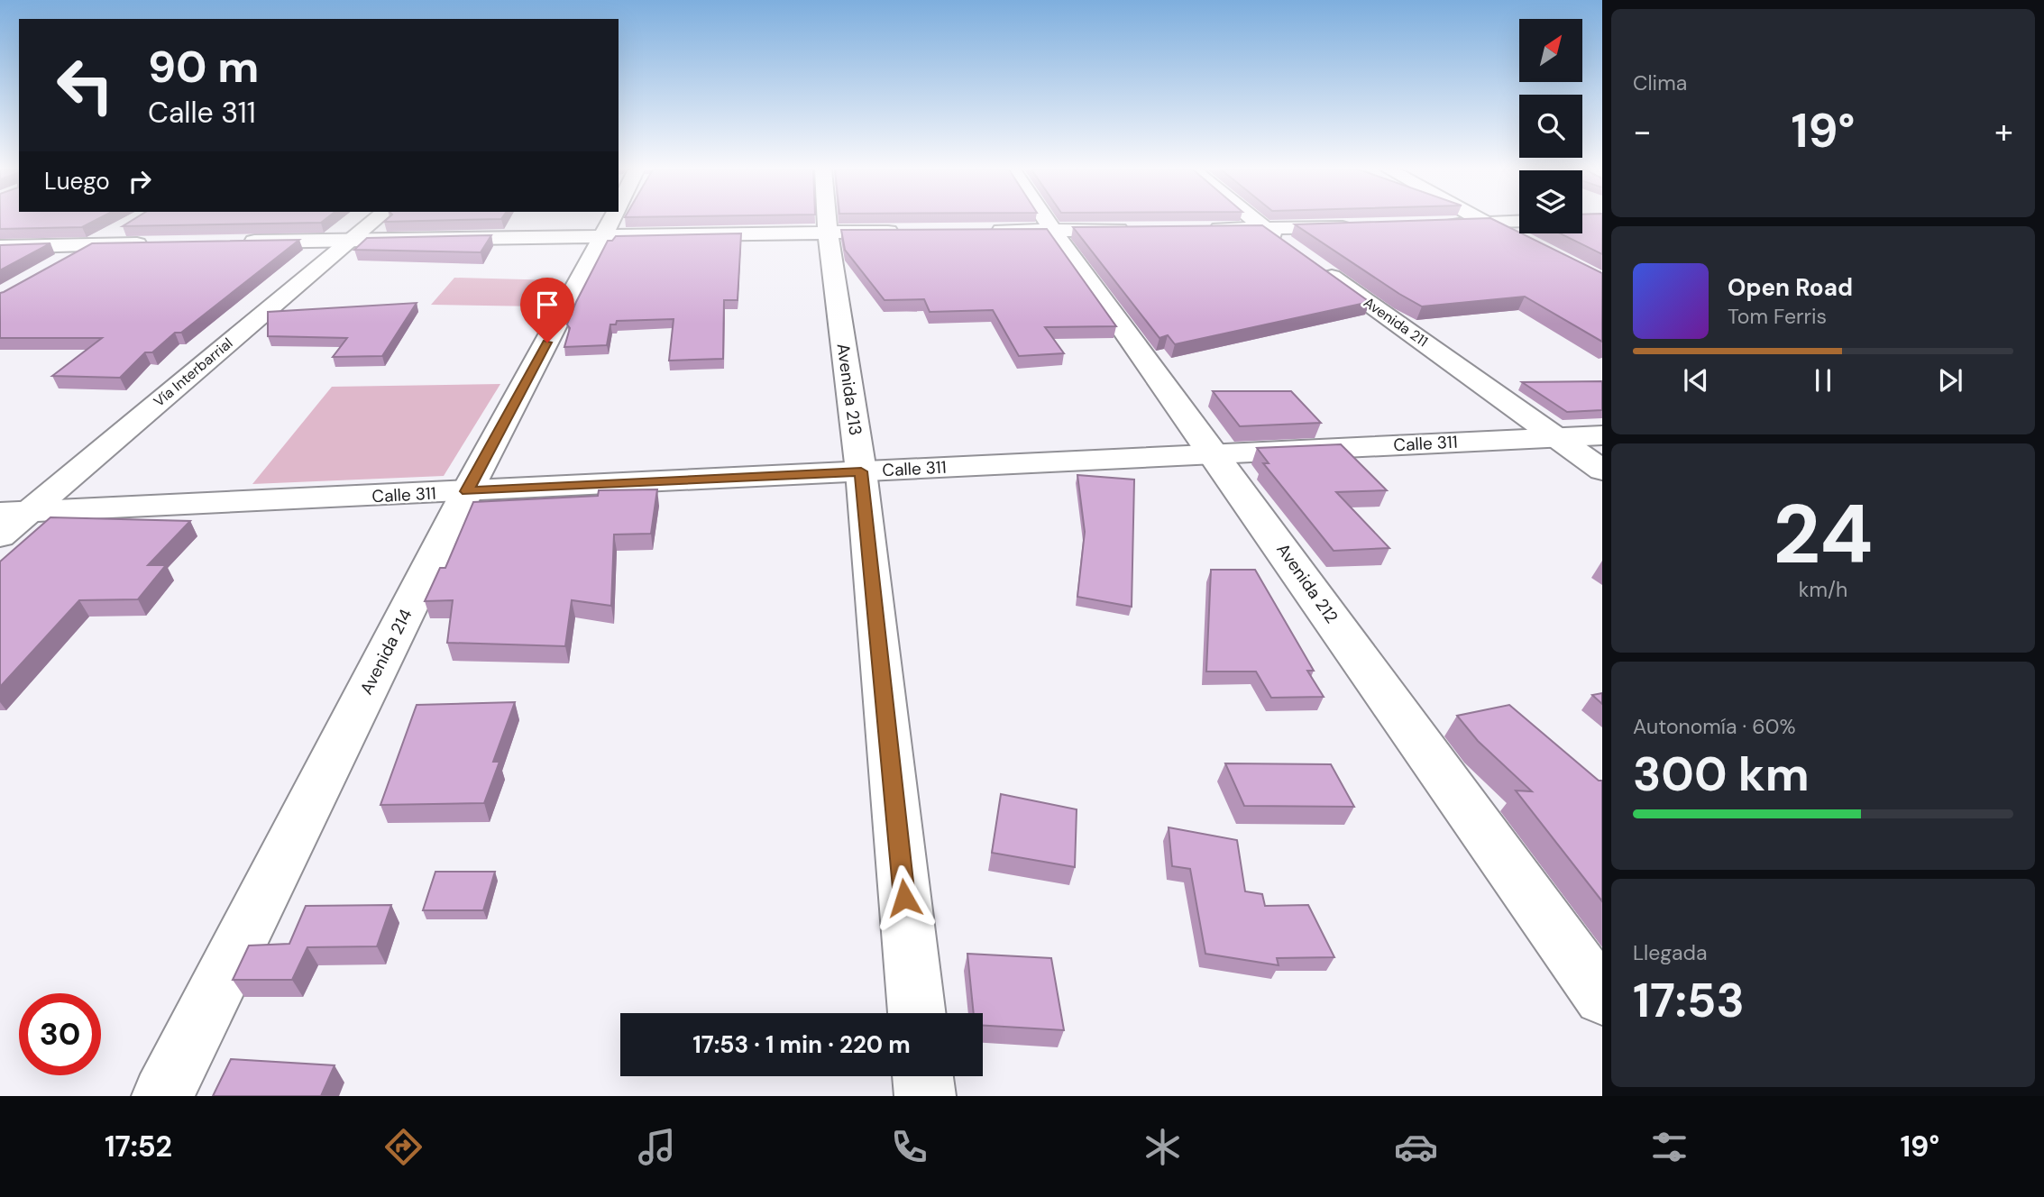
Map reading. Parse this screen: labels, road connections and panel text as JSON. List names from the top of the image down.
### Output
{
  "streets": {
    "street": [
      "Avenida 211",
      "Vía Interbarrial",
      "Avenida 213",
      "Calle 311",
      "Avenida 212",
      "Avenida 214"
    ]
  },
  "crossings": [
    ["Avenida 211", "Calle 311"],
    ["Vía Interbarrial", "Calle 311"],
    ["Avenida 213", "Calle 311"],
    ["Calle 311", "Avenida 212"],
    ["Calle 311", "Avenida 214"]
  ],
  "north": "top right",
  "page": {
    "tile": [
      "Clima",
      ["24", "km/h"],
      ["Autonomía · 60%", "300 km"],
      ["Llegada", "17:53"]
    ],
    "turn": ["90 m", "Calle 311"],
    "heat": ["−", "19°", "+"],
    "then": "Luego",
    "song": ["Open Road", "Tom Ferris"],
    "limit": "30",
    "trip": "17:53 · 1 min · 220 m",
    "tabs": ["17:52", "19°"]
  }
}
